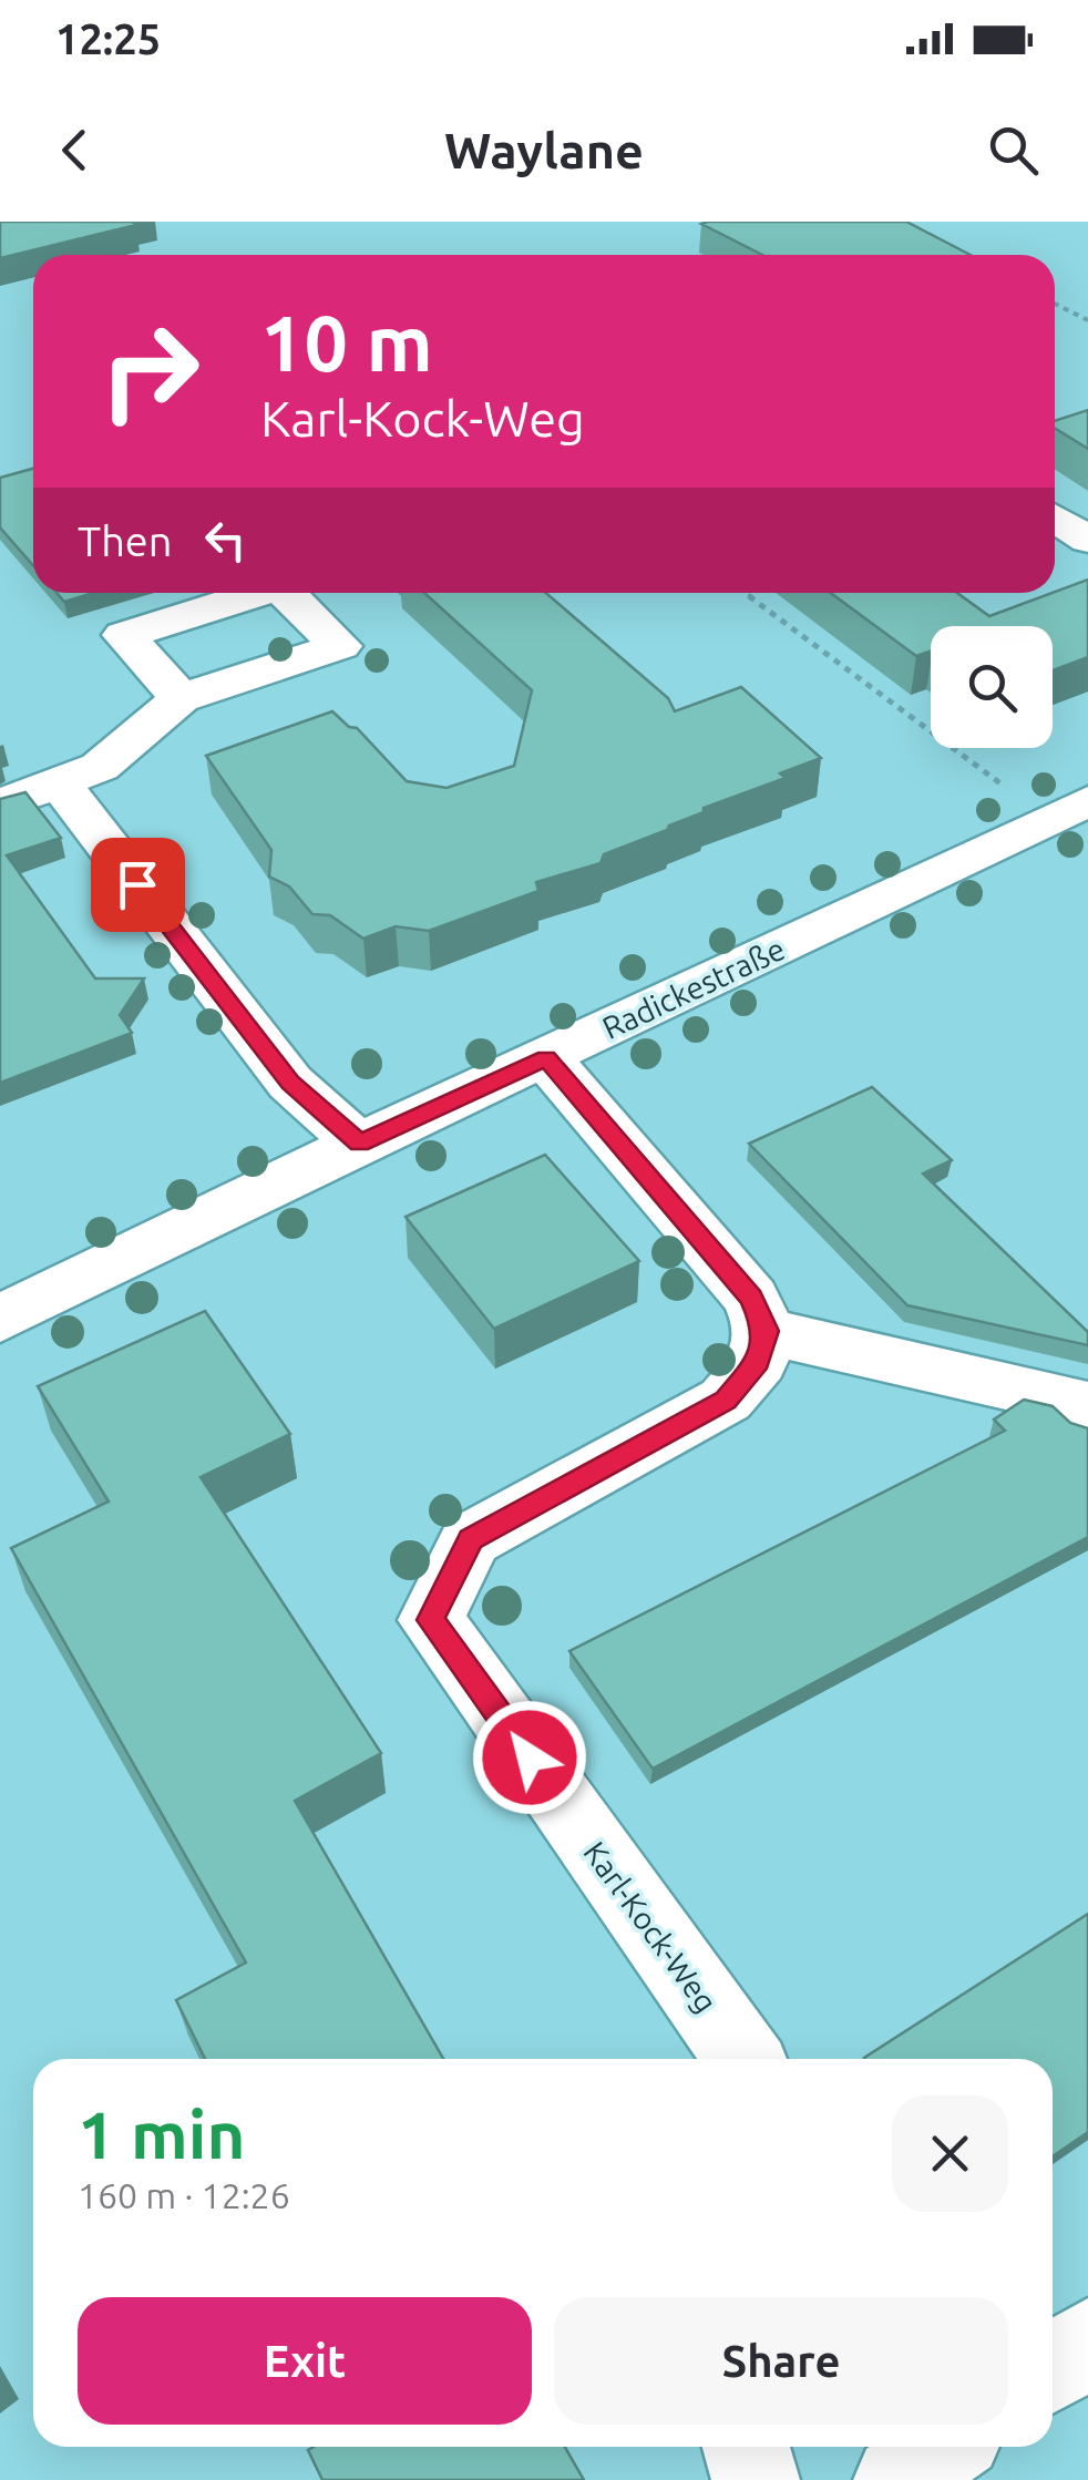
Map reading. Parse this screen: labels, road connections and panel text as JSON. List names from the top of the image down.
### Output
{
  "streets": {
    "street": ["Radickestraße", "Karl-Kock-Weg"]
  },
  "page": {
    "status": "12:25",
    "header": "Waylane",
    "turn": ["10 m", "Karl-Kock-Weg"],
    "then": "Then",
    "heading": ["1 min", "160 m · 12:26"],
    "buttons": ["Exit", "Share"]
  }
}
